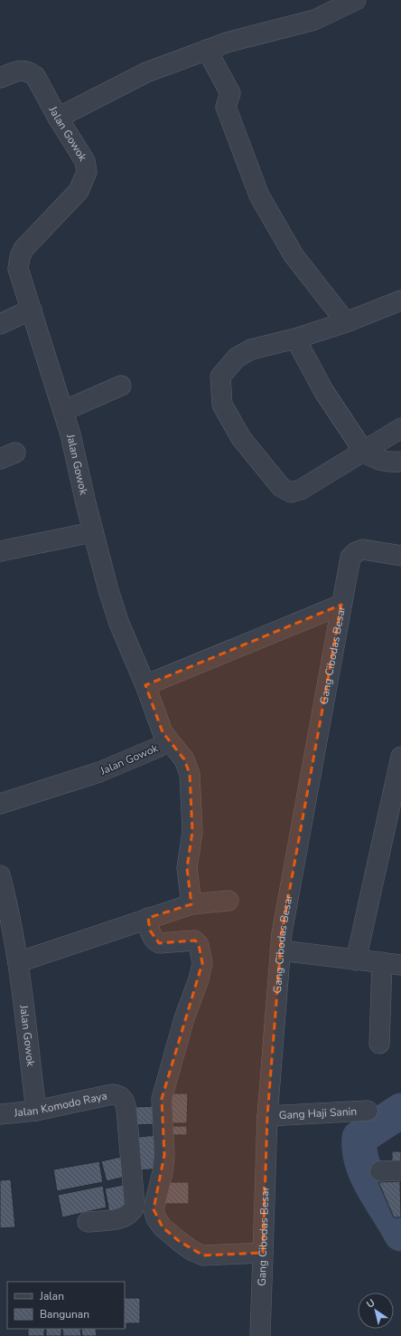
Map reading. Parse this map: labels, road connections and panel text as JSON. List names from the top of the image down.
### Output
{
  "streets": {
    "street": [
      "Jalan Gowok",
      "Gang Cibodas Besar",
      "Jalan Komodo Raya",
      "Gang Haji Sanin"
    ]
  },
  "crossings": [
    ["Jalan Gowok", "Jalan Komodo Raya"],
    ["Gang Cibodas Besar", "Gang Haji Sanin"]
  ],
  "legend": ["Jalan", "Bangunan"],
  "north": "top left"
}
